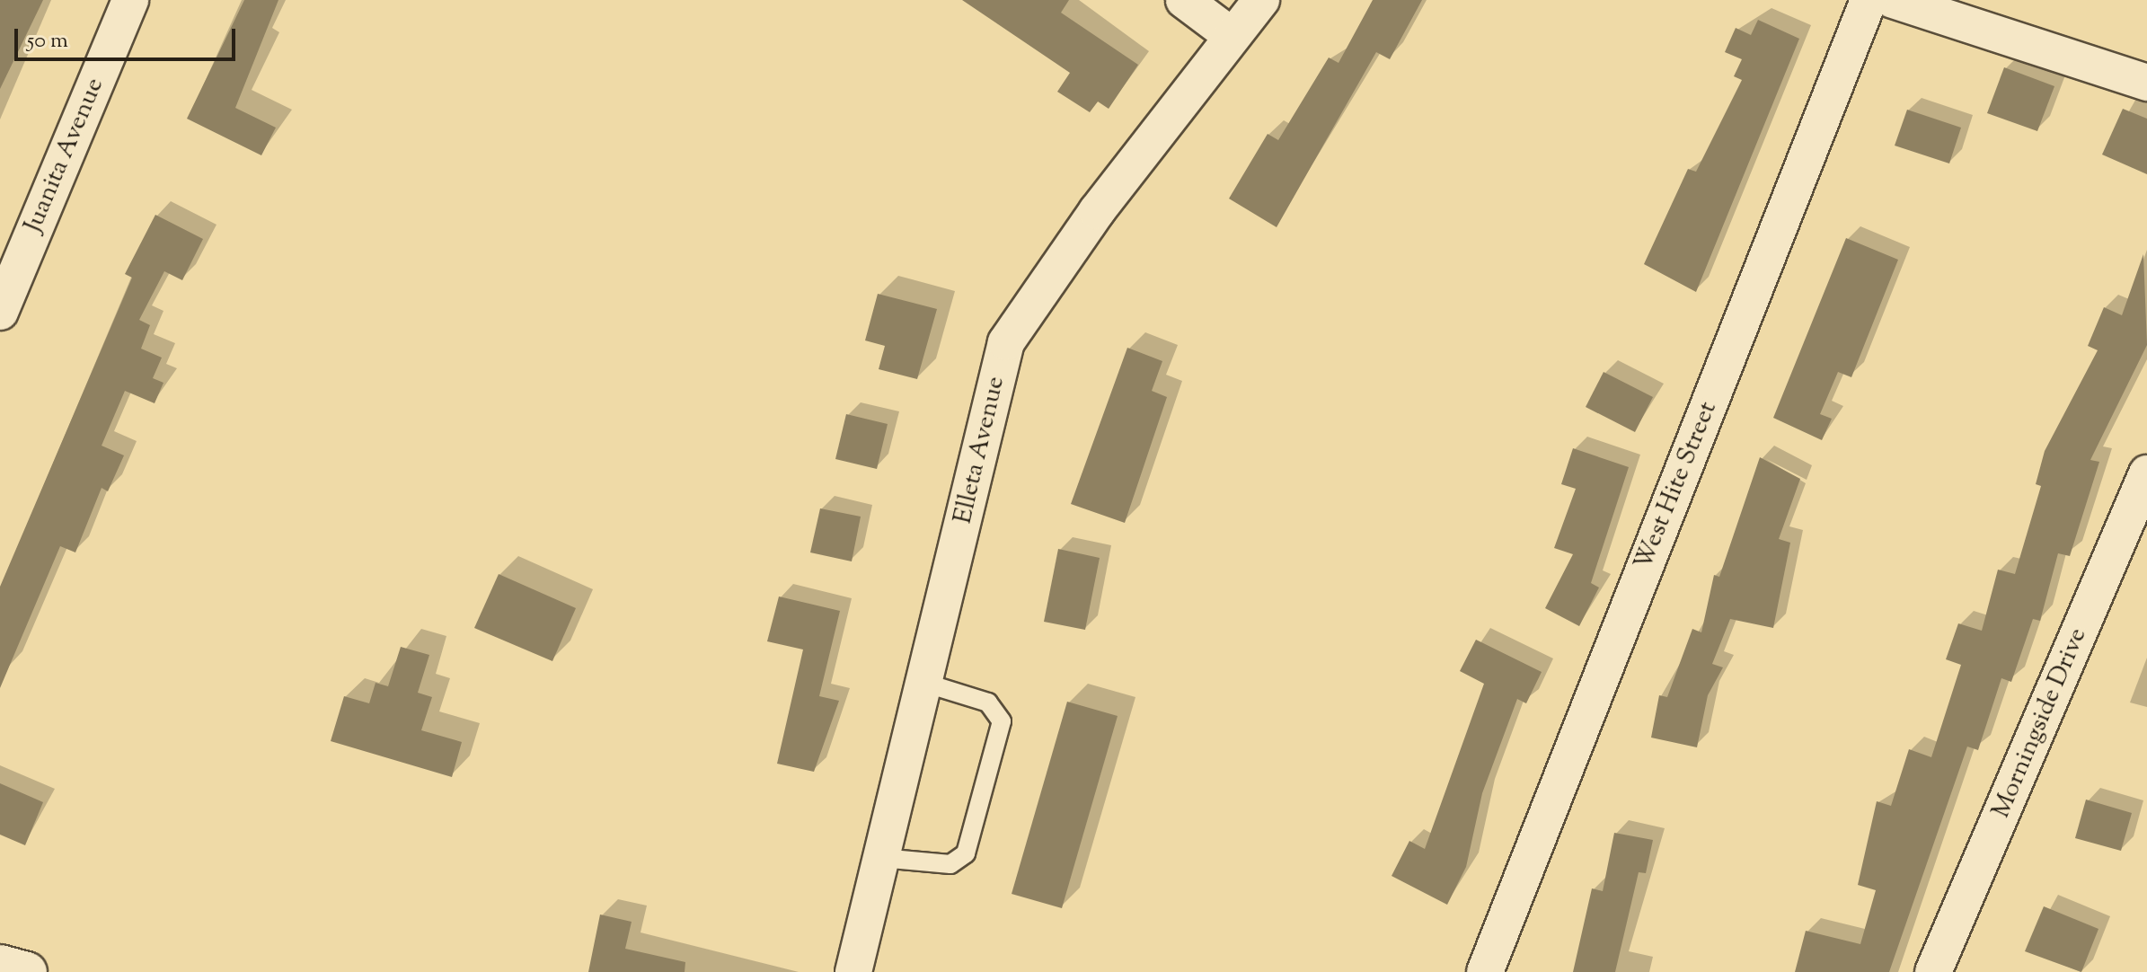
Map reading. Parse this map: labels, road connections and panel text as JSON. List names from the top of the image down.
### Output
{
  "streets": {
    "street": [
      "Juanita Avenue",
      "Elleta Avenue",
      "West Hite Street",
      "Morningside Drive"
    ]
  },
  "scale_bar": "50 m"
}
